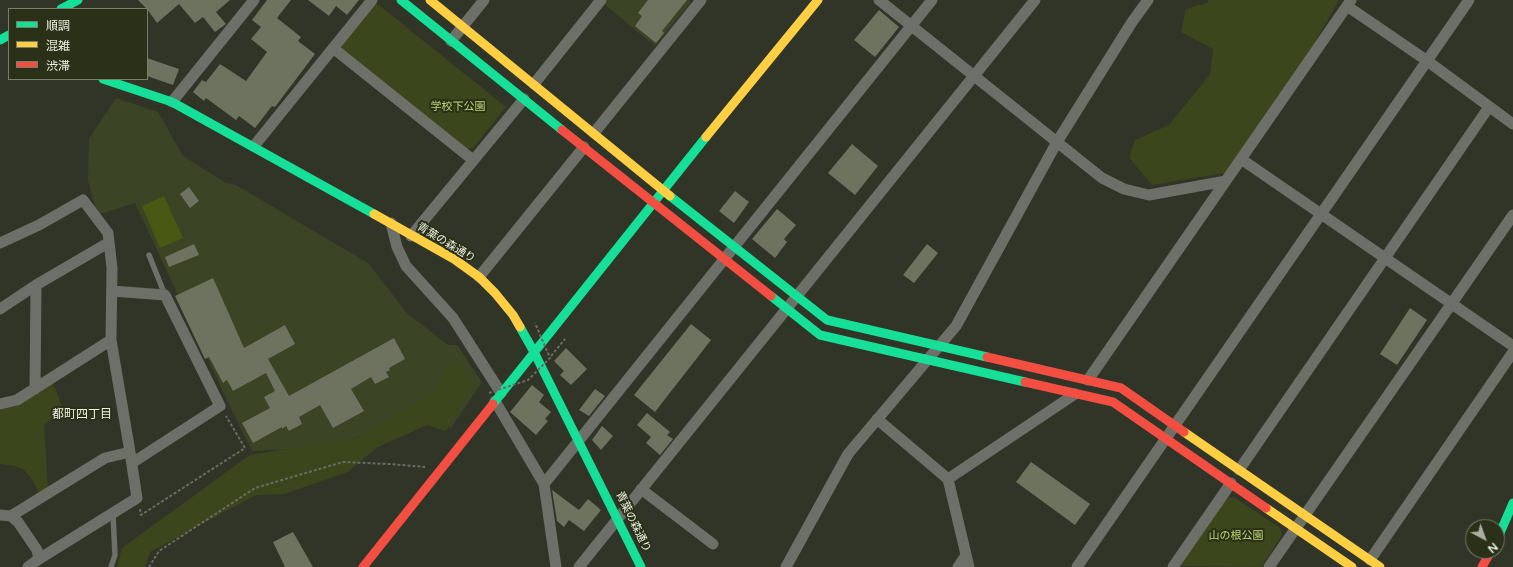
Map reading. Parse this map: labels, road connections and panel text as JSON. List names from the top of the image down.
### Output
{
  "streets": {
    "main road": ["青葉の森通り"]
  },
  "districts": ["都町四丁目"],
  "parks": ["学校下公園", "山の根公園"],
  "legend": ["順調", "混雑", "渋滞"],
  "north": "bottom right"
}
